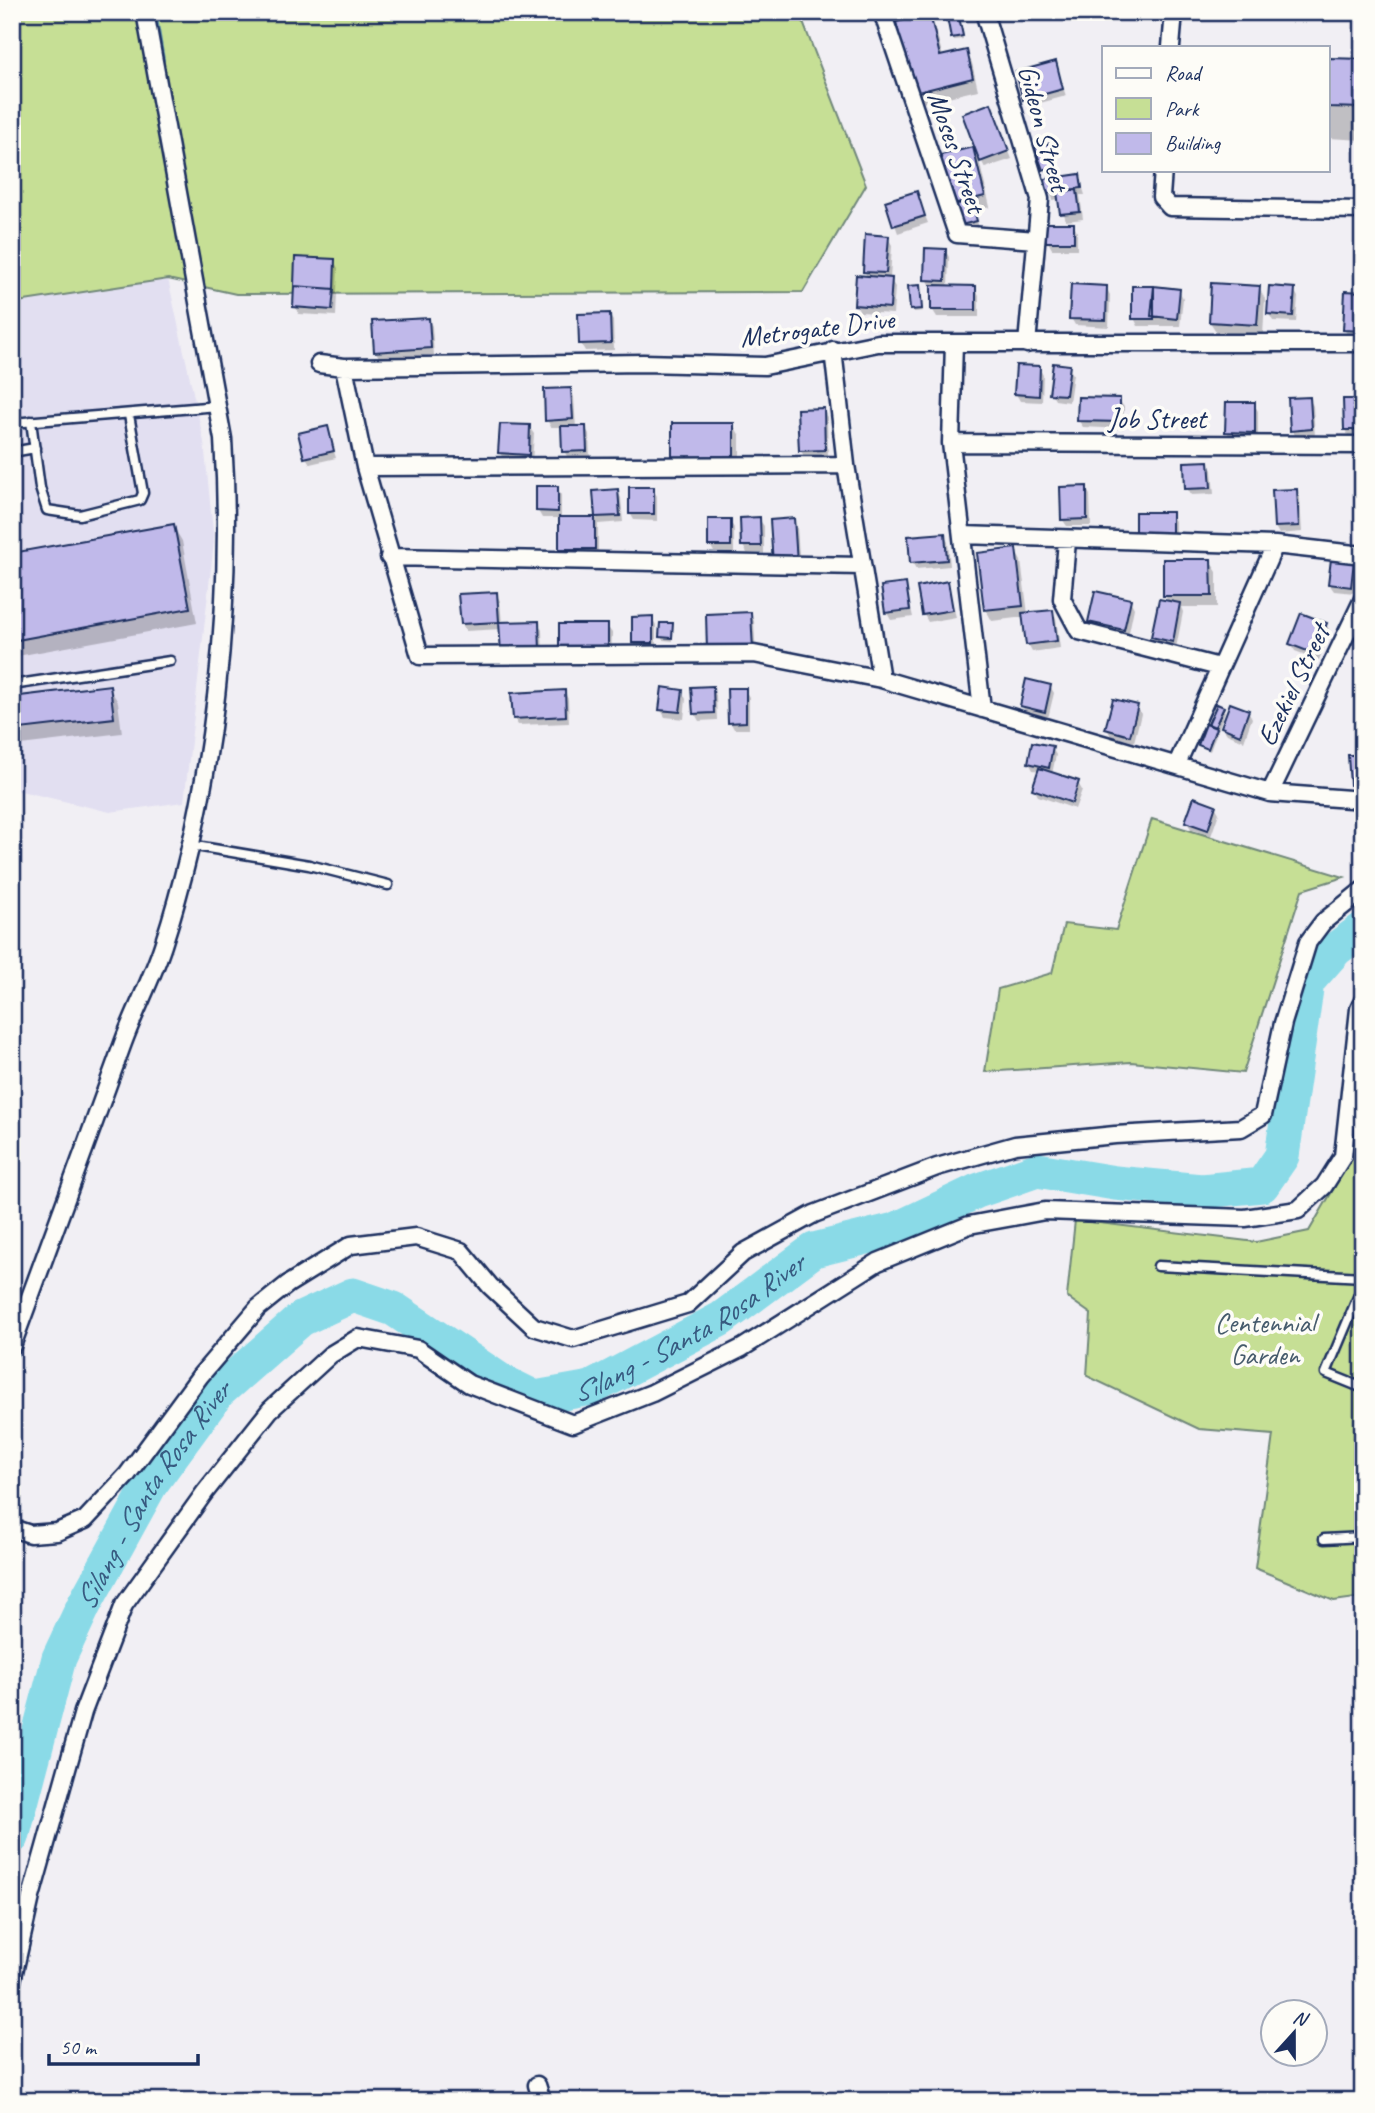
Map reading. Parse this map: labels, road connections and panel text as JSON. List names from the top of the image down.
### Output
{
  "streets": {
    "street": [
      "Gideon Street",
      "Moses Street",
      "Metrogate Drive",
      "Job Street",
      "Ezekiel Street"
    ]
  },
  "crossings": [
    ["Gideon Street", "Moses Street"],
    ["Gideon Street", "Metrogate Drive"]
  ],
  "water": ["Silang - Santa Rosa River"],
  "parks": ["Centennial Garden"],
  "legend": ["Road", "Park", "Building"],
  "scale_bar": "50 m",
  "north": "top"
}
